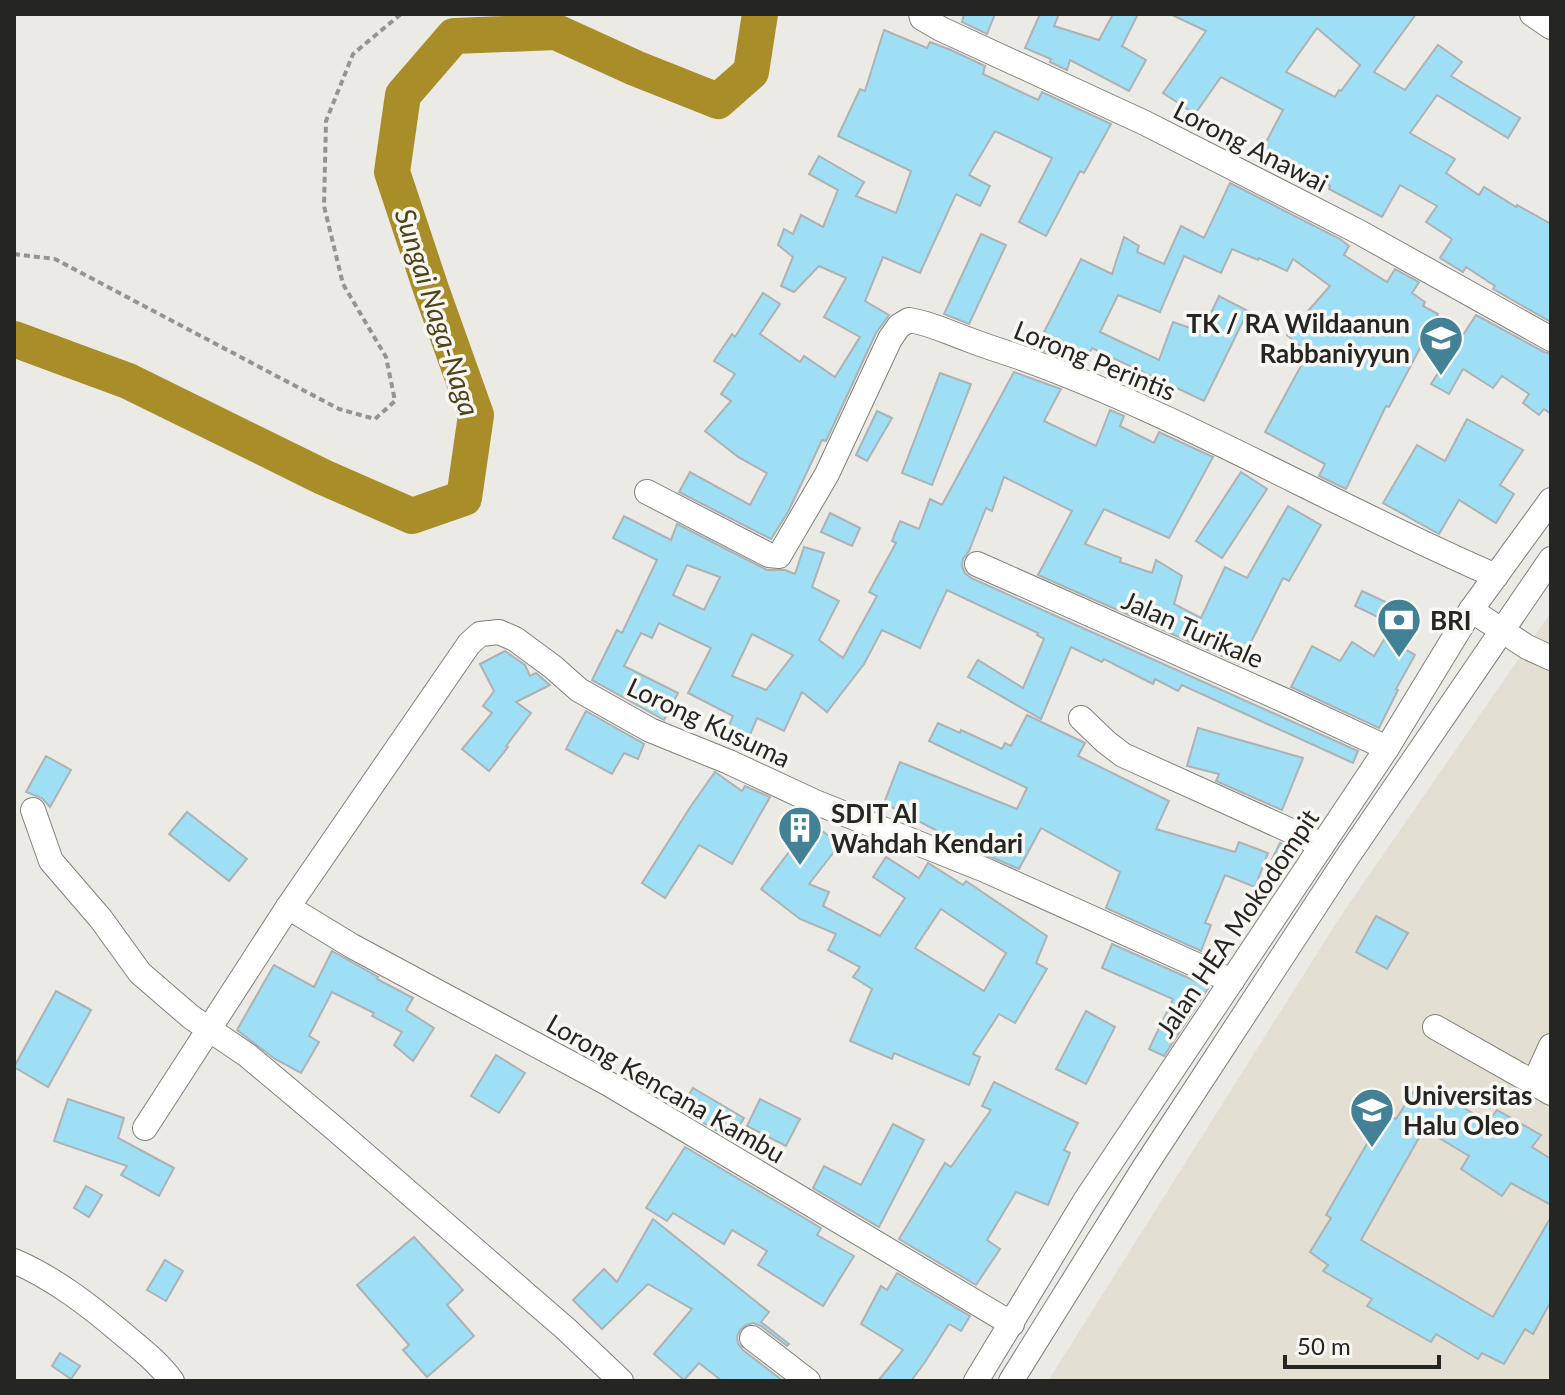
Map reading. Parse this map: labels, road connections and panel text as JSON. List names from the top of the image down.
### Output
{
  "streets": {
    "street": [
      "Lorong Anawai",
      "Lorong Perintis",
      "Jalan Turikale",
      "Lorong Kusuma",
      "Jalan HEA Mokodompit",
      "Lorong Kencana Kambu"
    ]
  },
  "crossings": [
    ["Lorong Perintis", "Jalan HEA Mokodompit"],
    ["Jalan Turikale", "Jalan HEA Mokodompit"],
    ["Lorong Kusuma", "Jalan HEA Mokodompit"],
    ["Lorong Kusuma", "Lorong Kencana Kambu"],
    ["Jalan HEA Mokodompit", "Lorong Kencana Kambu"]
  ],
  "water": ["Sungai Naga-Naga"],
  "places": {
    "school or university": ["TK / RA Wildaanun Rabbaniyyun", "Universitas Halu Oleo"],
    "bank": ["BRI"],
    "building": ["SDIT Al Wahdah Kendari"]
  },
  "scale_bar": "50 m"
}
